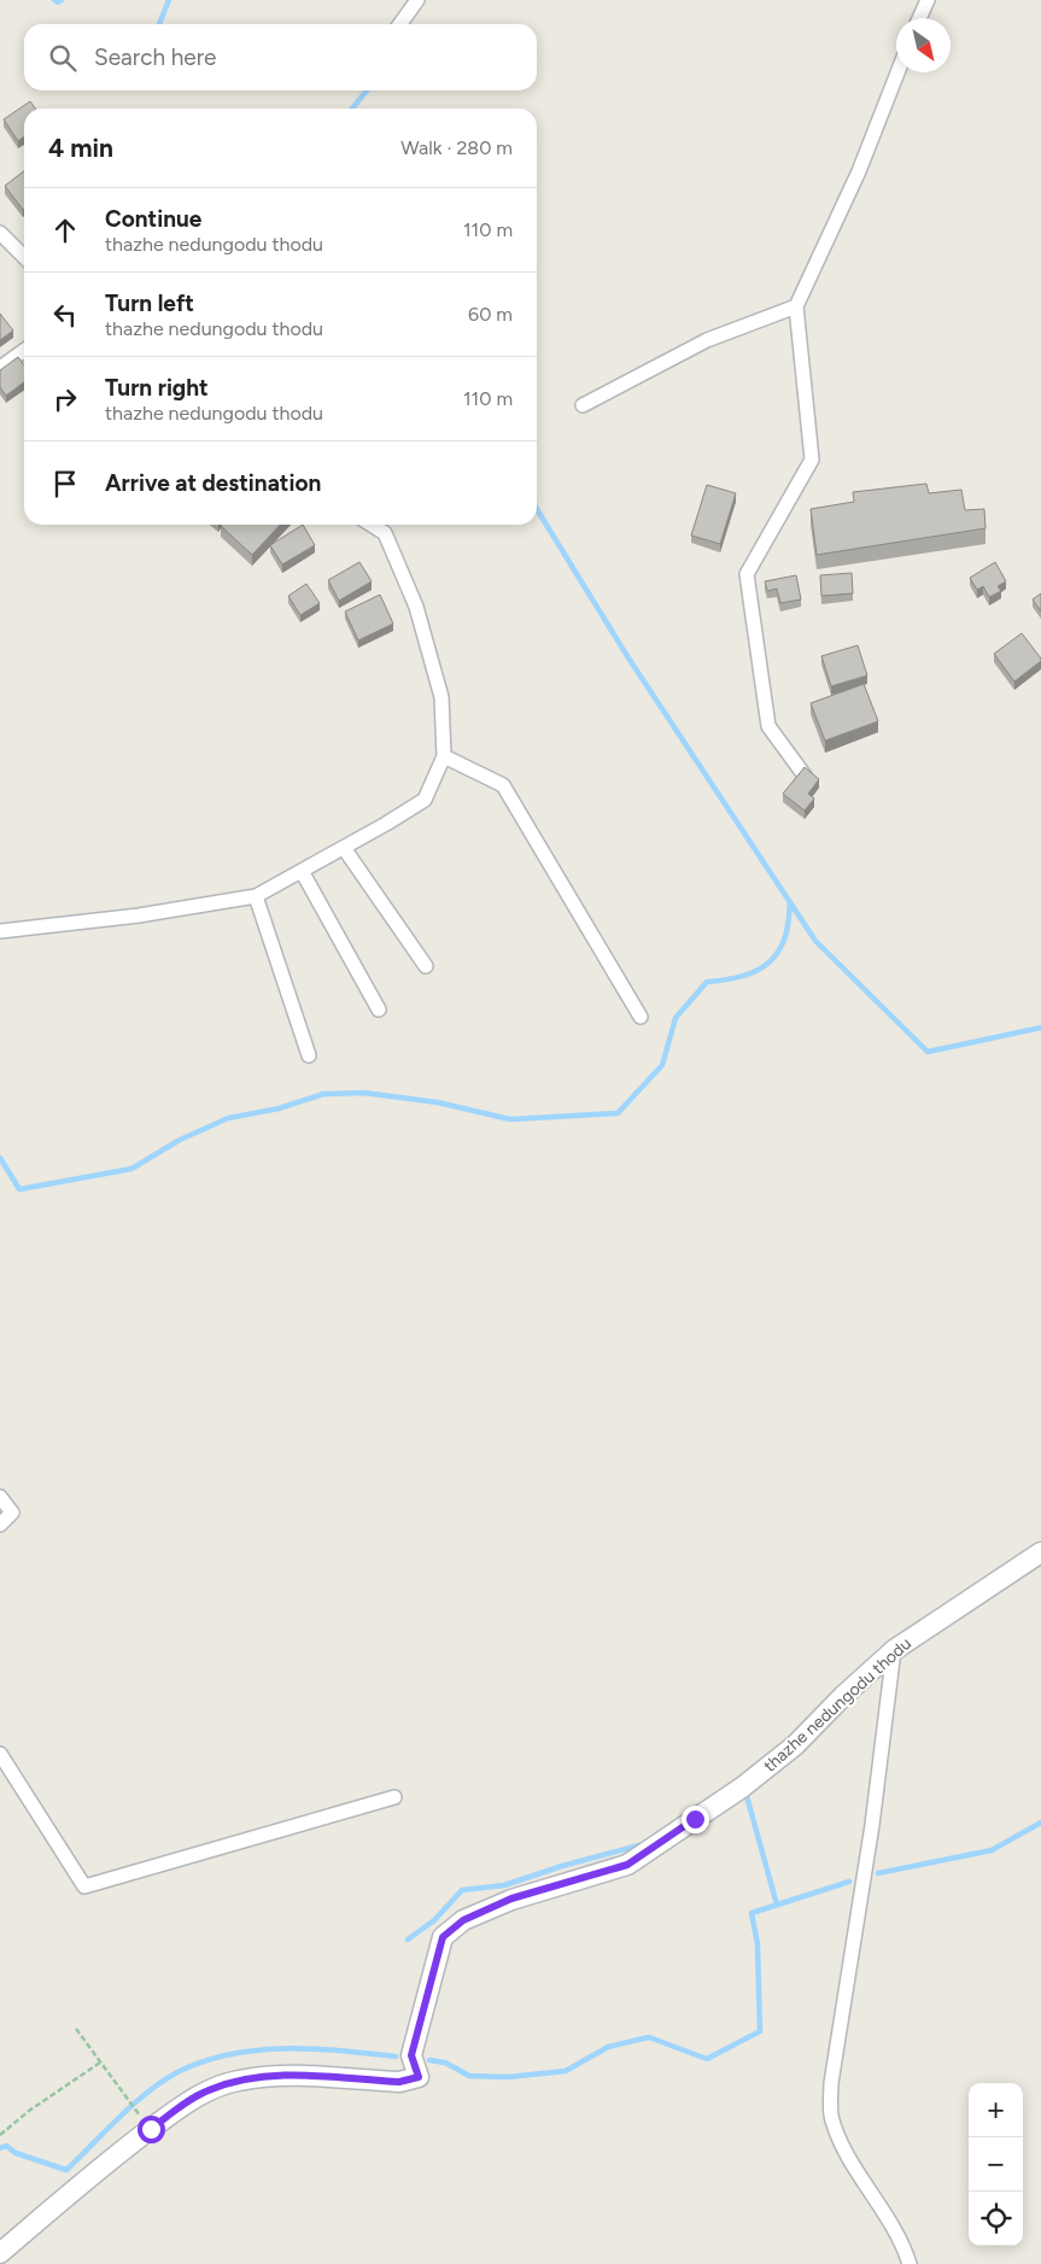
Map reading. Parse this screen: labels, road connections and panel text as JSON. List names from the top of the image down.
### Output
{
  "streets": {
    "street": ["thazhe nedungodu thodu"]
  },
  "north": "bottom right",
  "page": {
    "search": "Search here",
    "heading": ["4 min", "Walk · 280 m"],
    "list": [
      ["Continue", "thazhe nedungodu thodu", "110 m"],
      ["Turn left", "thazhe nedungodu thodu", "60 m"],
      ["Turn right", "thazhe nedungodu thodu", "110 m"],
      "Arrive at destination"
    ],
    "map_buttons": ["+", "−"]
  }
}
